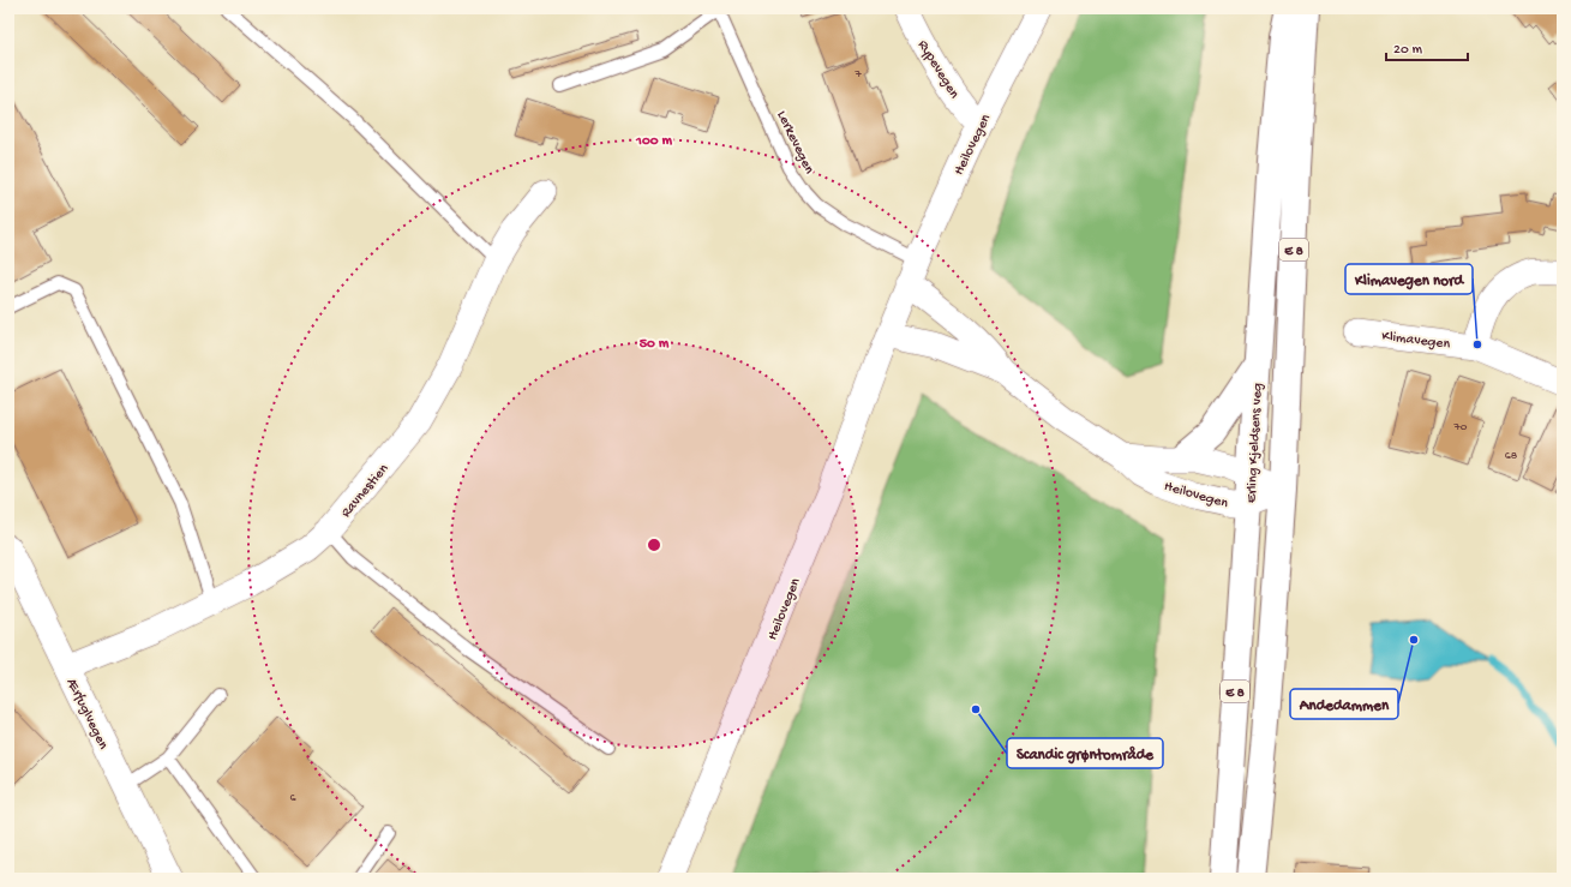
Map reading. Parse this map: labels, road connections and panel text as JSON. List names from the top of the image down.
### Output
{
  "streets": {
    "highway": ["E 8", "Erling Kjeldsens veg"],
    "street": [
      "Rypevegen",
      "Heilovegen",
      "Klimavegen",
      "Ravnestien",
      "Ærfuglvegen"
    ],
    "lane": ["Lerkevegen"]
  },
  "crossings": [
    ["Rypevegen", "Heilovegen"],
    ["Lerkevegen", "Heilovegen"],
    ["Heilovegen", "E 8"],
    ["Heilovegen", "Erling Kjeldsens veg"],
    ["E 8", "Erling Kjeldsens veg"],
    ["Ravnestien", "Ærfuglvegen"]
  ],
  "places": ["Klimavegen nord", "Andedammen", "Scandic grøntområde"],
  "house_numbers": [
    "7",
    "70",
    "68",
    "6"
  ],
  "scale_bar": "20 m",
  "rings": ["100 m", "50 m"]
}
